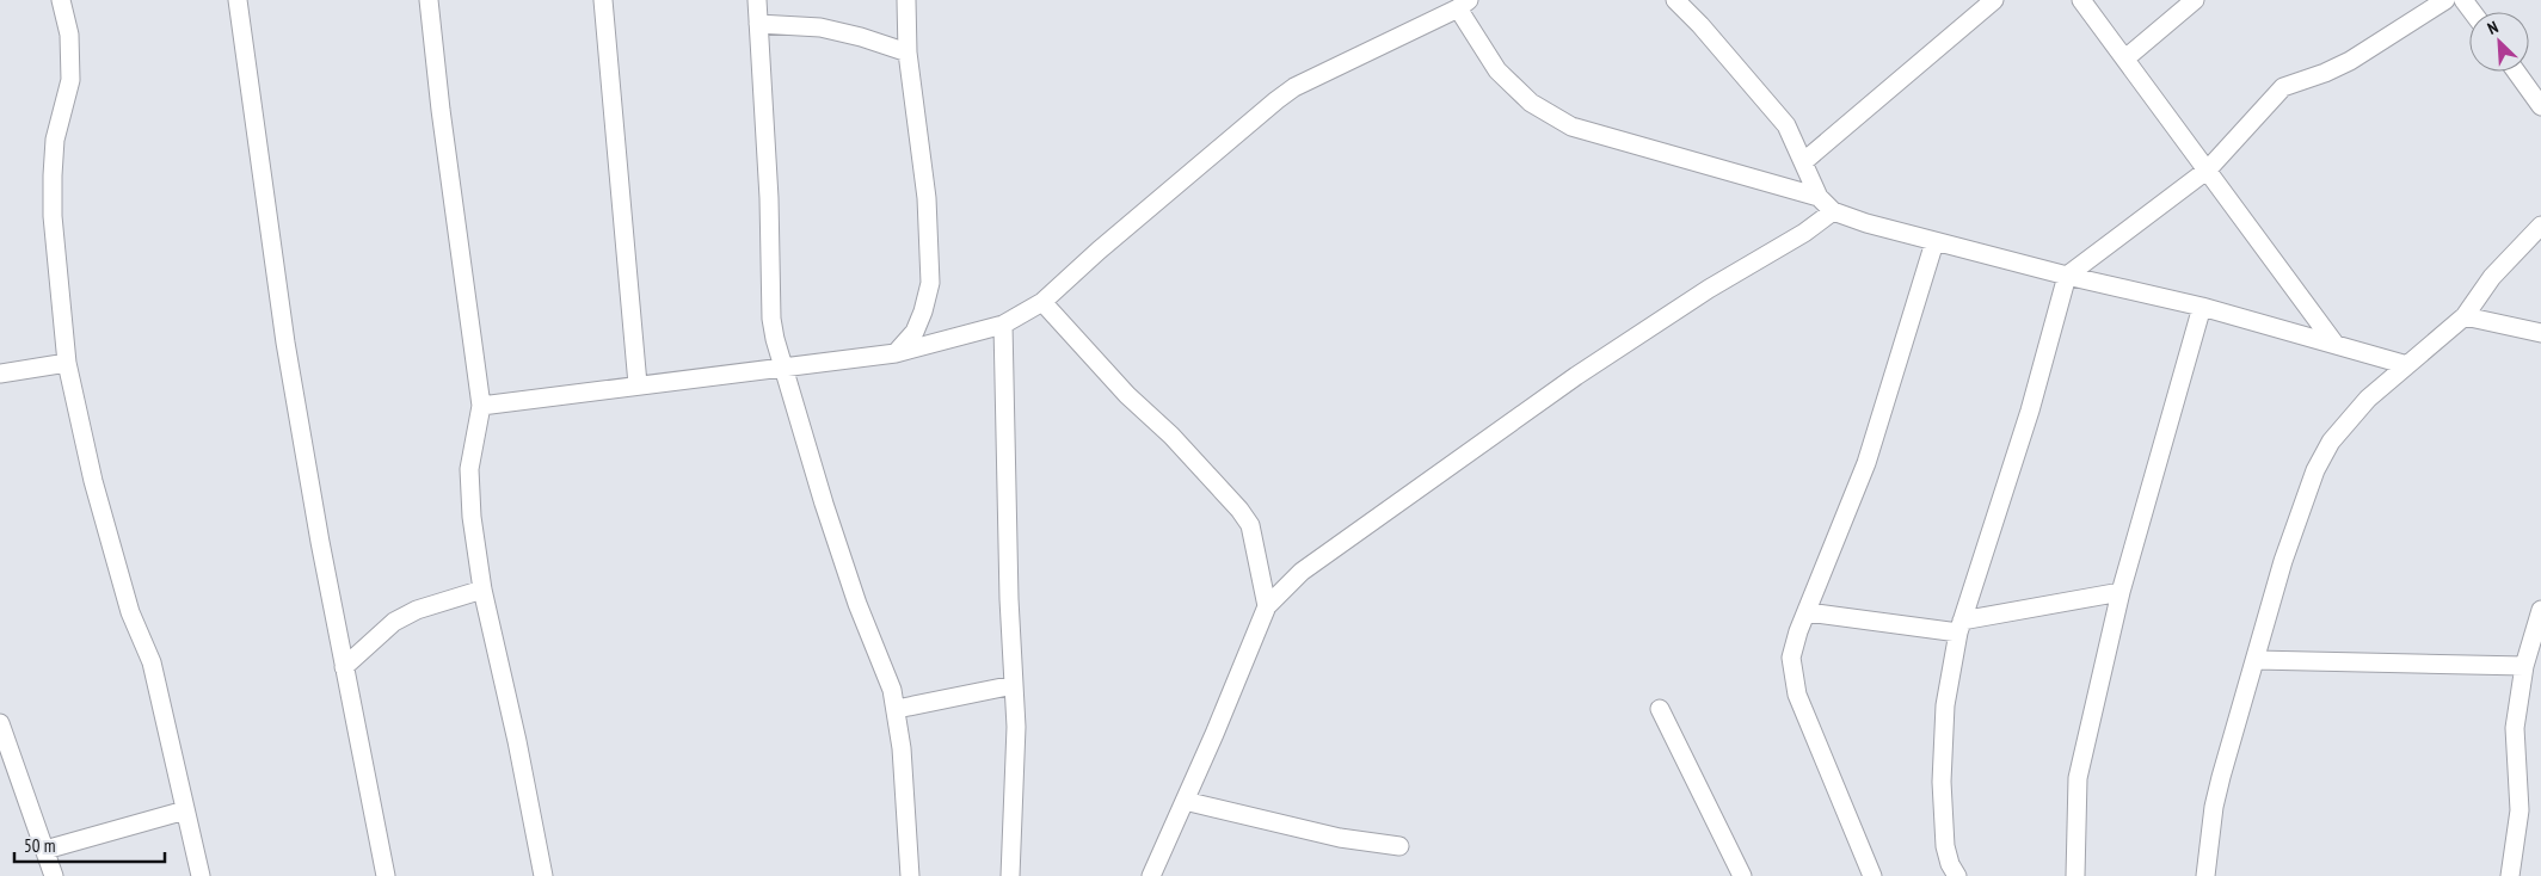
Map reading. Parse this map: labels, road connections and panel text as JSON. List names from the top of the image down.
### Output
{
  "scale_bar": "50 m",
  "north": "top left"
}
